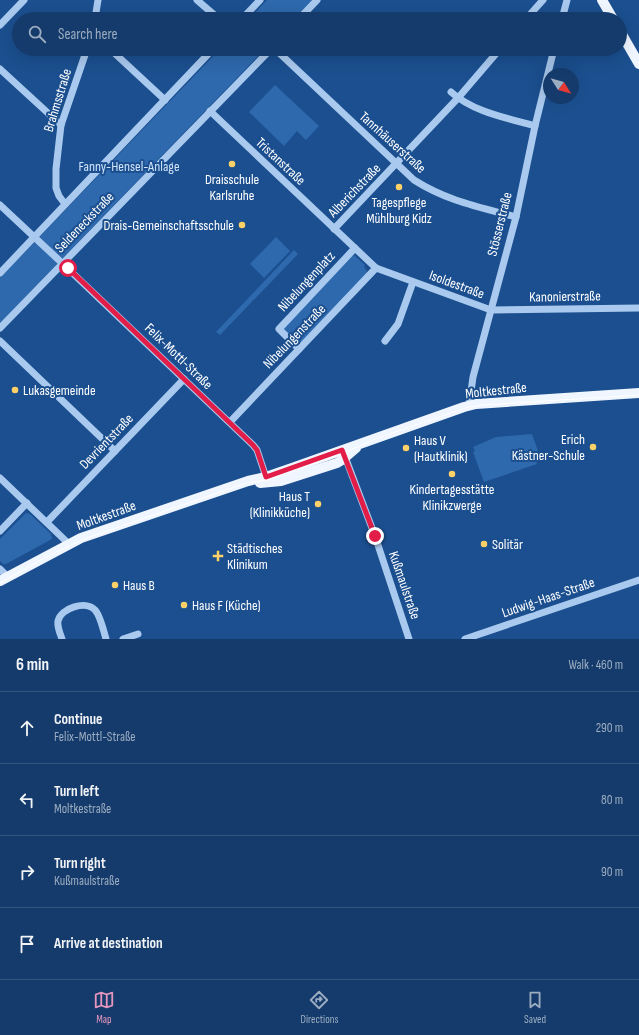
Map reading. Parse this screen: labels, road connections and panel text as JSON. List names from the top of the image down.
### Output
{
  "streets": {
    "main road": ["Moltkestraße"],
    "street": [
      "Brahmsstraße",
      "Tannhäuserstraße",
      "Tristanstraße",
      "Alberichstraße",
      "Seldeneckstraße",
      "Stösserstraße",
      "Nibelungenplatz",
      "Isoldestraße",
      "Kanonierstraße",
      "Nibelungenstraße",
      "Felix-Mottl-Straße",
      "Devrientstraße",
      "Kußmaulstraße",
      "Ludwig-Haas-Straße"
    ]
  },
  "crossings": [
    ["Tannhäuserstraße", "Alberichstraße"],
    ["Tannhäuserstraße", "Stösserstraße"],
    ["Tristanstraße", "Alberichstraße"],
    ["Tristanstraße", "Seldeneckstraße"],
    ["Tristanstraße", "Isoldestraße"],
    ["Alberichstraße", "Isoldestraße"],
    ["Seldeneckstraße", "Felix-Mottl-Straße"],
    ["Stösserstraße", "Isoldestraße"],
    ["Stösserstraße", "Kanonierstraße"],
    ["Stösserstraße", "Moltkestraße"],
    ["Nibelungenplatz", "Isoldestraße"],
    ["Nibelungenplatz", "Nibelungenstraße"],
    ["Isoldestraße", "Kanonierstraße"],
    ["Isoldestraße", "Nibelungenstraße"],
    ["Nibelungenstraße", "Felix-Mottl-Straße"],
    ["Felix-Mottl-Straße", "Moltkestraße"],
    ["Felix-Mottl-Straße", "Devrientstraße"],
    ["Moltkestraße", "Kußmaulstraße"]
  ],
  "parks": ["Fanny-Hensel-Anlage"],
  "places": {
    "other": [
      "Draisschule Karlsruhe",
      "Tagespflege Mühlburg Kidz",
      "Drais-Gemeinschaftsschule",
      "Lukasgemeinde",
      "Erich Kästner-Schule",
      "Haus V (Hautklinik)",
      "Kindertagesstätte Klinikzwerge",
      "Haus T (Klinikküche)",
      "Solitär",
      "Haus B",
      "Haus F (Küche)"
    ],
    "health": ["Städtisches Klinikum"]
  },
  "north": "bottom right",
  "page": {
    "search": "Search here",
    "heading": ["6 min", "Walk · 460 m"],
    "list": [
      ["Continue", "Felix-Mottl-Straße", "290 m"],
      ["Turn left", "Moltkestraße", "80 m"],
      ["Turn right", "Kußmaulstraße", "90 m"],
      "Arrive at destination"
    ],
    "nav": ["Map", "Directions", "Saved"]
  }
}
